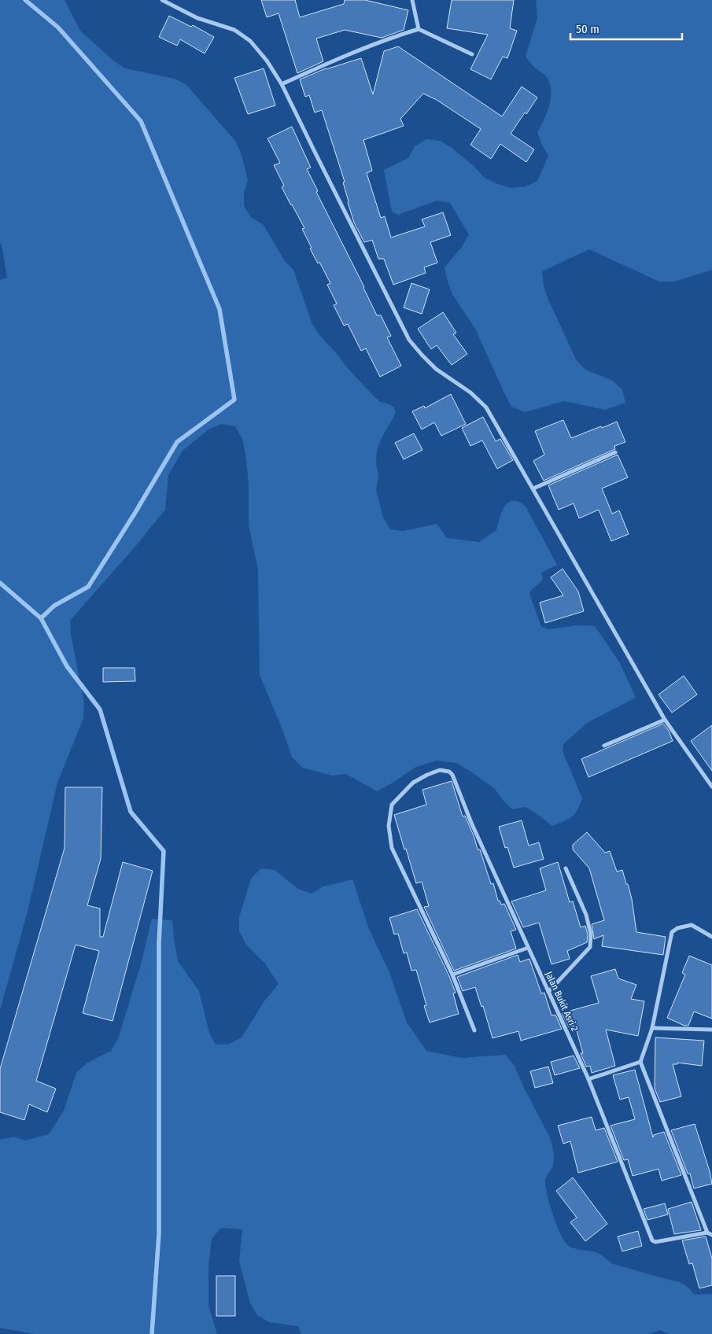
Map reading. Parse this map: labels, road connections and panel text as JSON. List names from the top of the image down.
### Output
{
  "streets": {
    "street": ["Jalan Bukit Asri 2"]
  },
  "scale_bar": "50 m"
}
